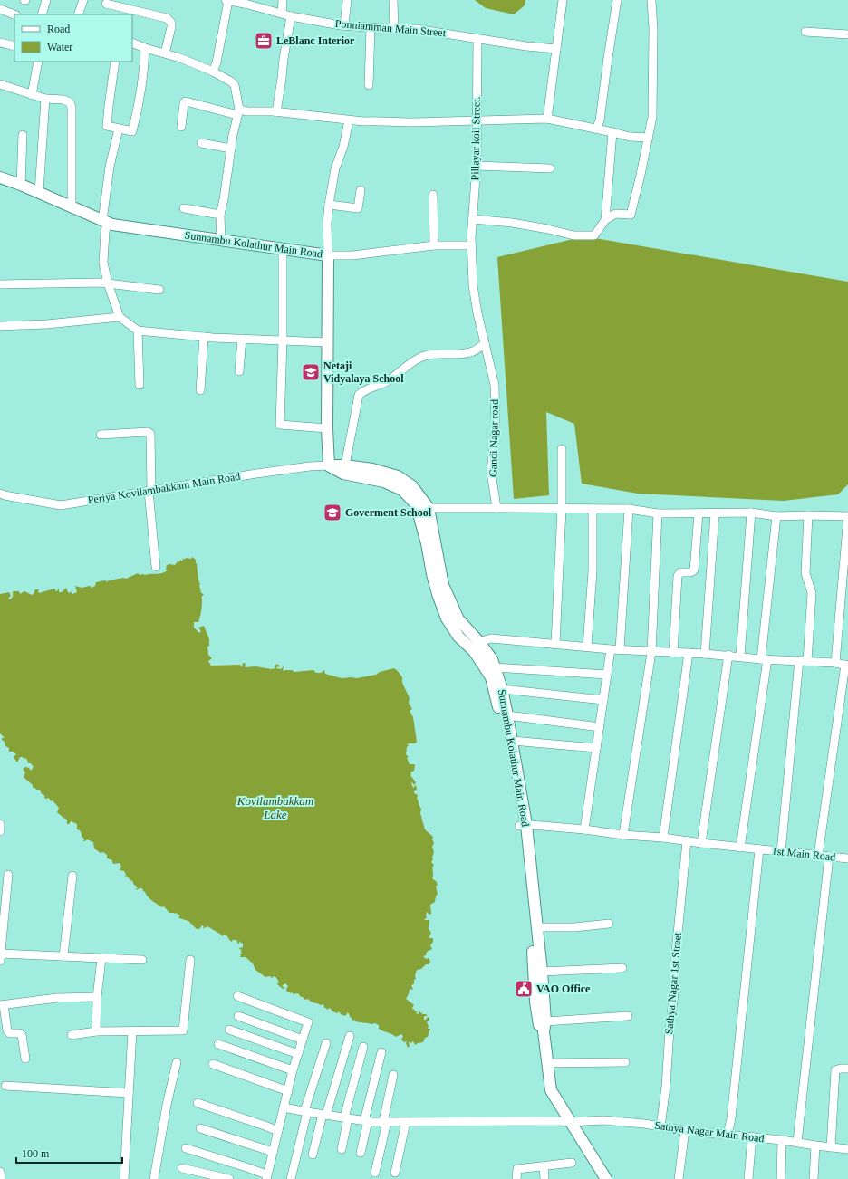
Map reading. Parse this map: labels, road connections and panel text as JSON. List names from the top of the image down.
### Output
{
  "streets": {
    "street": [
      "Ponniamman Main Street",
      "Pillayar koil Street.",
      "Sunnambu Kolathur Main Road",
      "Gandi Nagar road",
      "Periya Kovilambakkam Main Road",
      "1st Main Road",
      "Sathya Nagar 1st Street",
      "Sathya Nagar Main Road"
    ]
  },
  "crossings": [
    ["Ponniamman Main Street", "Pillayar koil Street."],
    ["Pillayar koil Street.", "Gandi Nagar road"],
    ["Sunnambu Kolathur Main Road", "Periya Kovilambakkam Main Road"],
    ["Sunnambu Kolathur Main Road", "1st Main Road"],
    ["Sunnambu Kolathur Main Road", "Sathya Nagar Main Road"],
    ["1st Main Road", "Sathya Nagar 1st Street"],
    ["Sathya Nagar 1st Street", "Sathya Nagar Main Road"]
  ],
  "water": ["Kovilambakkam Lake"],
  "places": {
    "office": ["LeBlanc Interior"],
    "school or university": ["Netaji Vidyalaya School", "Goverment School"],
    "public building": ["VAO Office"]
  },
  "legend": ["Road", "Water"],
  "scale_bar": "100 m"
}
